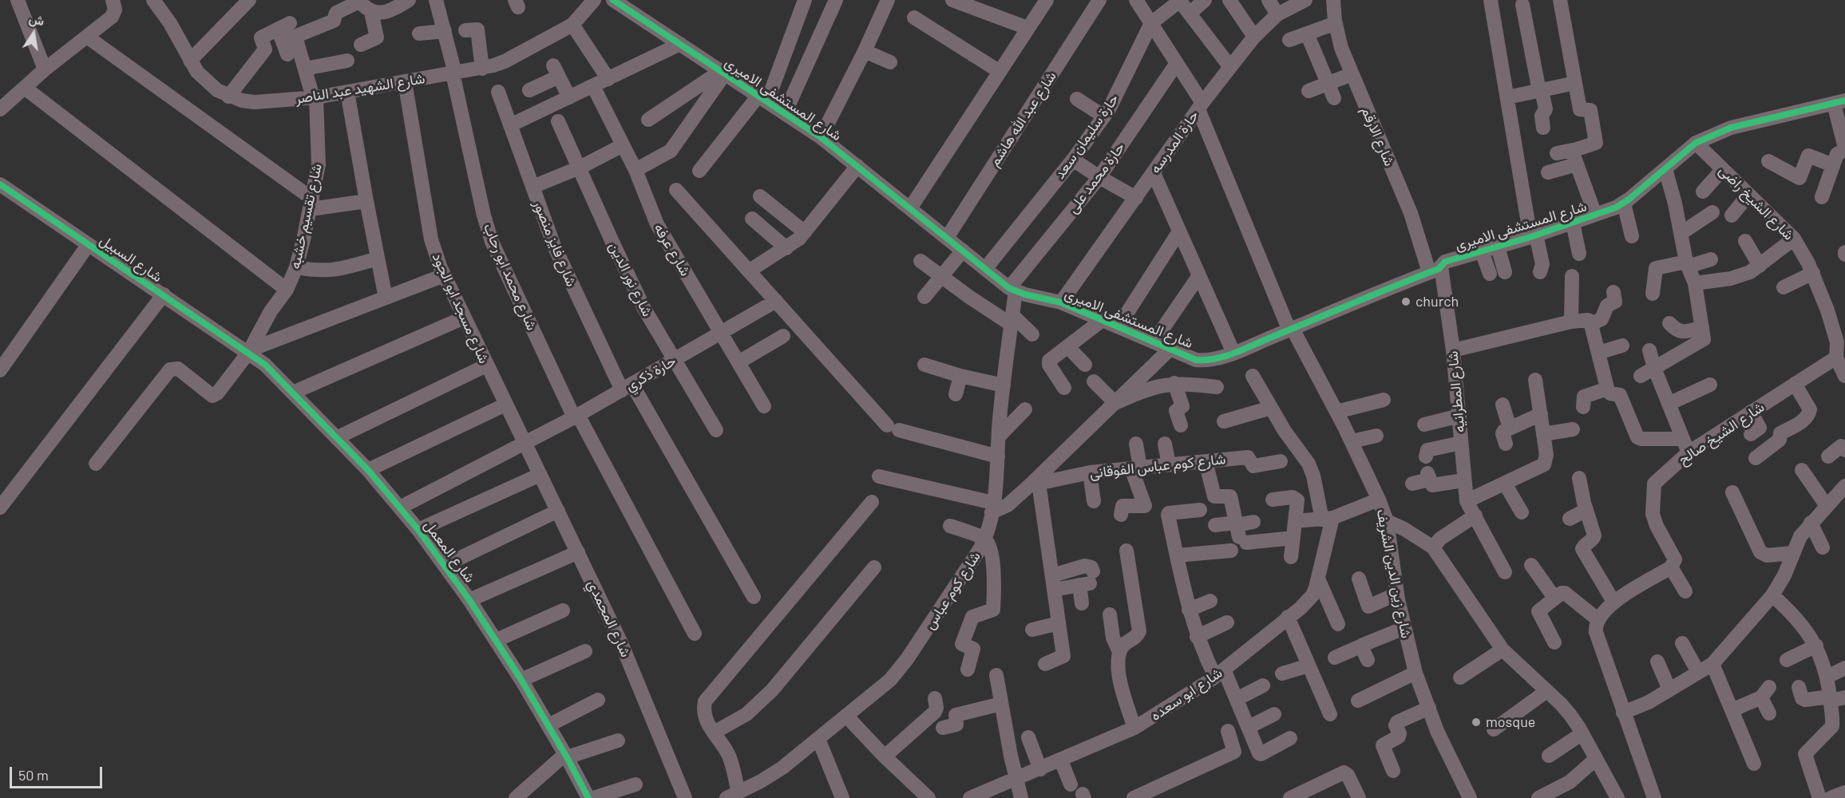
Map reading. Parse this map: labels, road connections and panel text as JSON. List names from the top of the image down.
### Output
{
  "streets": {
    "street": [
      "شارع الشهيد عبد الناصر",
      "شارع المستشفى الاميرى",
      "شارع عبد الله هاشم",
      "حارة سليمان سعد",
      "شارع الارقم",
      "حارة المدرسه",
      "حارة محمد على",
      "شارع الشيخ راضى",
      "شارع تقسيم خشبه",
      "شارع فايز منصور",
      "شارع عرفه",
      "شارع السبيل",
      "شارع محمد ابو رحاب",
      "شارع نور الدين",
      "شارع مسجد ابو الجود",
      "حارة ذكري",
      "شارع المطرانيه",
      "شارع الشيخ صالح",
      "شارع كوم عباس الفوقانى",
      "شارع المعمل",
      "شارع زين الدين الشريف",
      "شارع كوم عباس",
      "شارع المحمدي",
      "شارع ابو سعده"
    ]
  },
  "crossings": [
    ["شارع الشهيد عبد الناصر", "شارع تقسيم خشبه"],
    ["شارع الشهيد عبد الناصر", "شارع محمد ابو رحاب"],
    ["شارع الشهيد عبد الناصر", "شارع مسجد ابو الجود"],
    ["شارع المستشفى الاميرى", "شارع عبد الله هاشم"],
    ["شارع المستشفى الاميرى", "حارة سليمان سعد"],
    ["شارع المستشفى الاميرى", "شارع الارقم"],
    ["شارع المستشفى الاميرى", "حارة المدرسه"],
    ["شارع المستشفى الاميرى", "حارة محمد على"],
    ["شارع المستشفى الاميرى", "شارع الشيخ راضى"],
    ["شارع المستشفى الاميرى", "شارع المطرانيه"],
    ["شارع المستشفى الاميرى", "شارع زين الدين الشريف"],
    ["شارع المستشفى الاميرى", "شارع كوم عباس"],
    ["حارة سليمان سعد", "شارع زين الدين الشريف"],
    ["شارع الارقم", "شارع المطرانيه"],
    ["حارة المدرسه", "شارع زين الدين الشريف"],
    ["حارة محمد على", "شارع زين الدين الشريف"],
    ["حارة محمد على", "شارع كوم عباس"],
    ["شارع الشيخ راضى", "شارع الشيخ صالح"],
    ["شارع تقسيم خشبه", "شارع السبيل"],
    ["شارع تقسيم خشبه", "شارع المعمل"],
    ["شارع فايز منصور", "حارة ذكري"],
    ["شارع عرفه", "حارة ذكري"],
    ["شارع السبيل", "شارع المعمل"],
    ["شارع محمد ابو رحاب", "حارة ذكري"],
    ["شارع نور الدين", "حارة ذكري"],
    ["شارع مسجد ابو الجود", "حارة ذكري"],
    ["شارع مسجد ابو الجود", "شارع المحمدي"],
    ["حارة ذكري", "شارع المعمل"],
    ["حارة ذكري", "شارع المحمدي"]
  ],
  "places": ["church", "mosque"],
  "scale_bar": "50 m",
  "north": "top"
}
